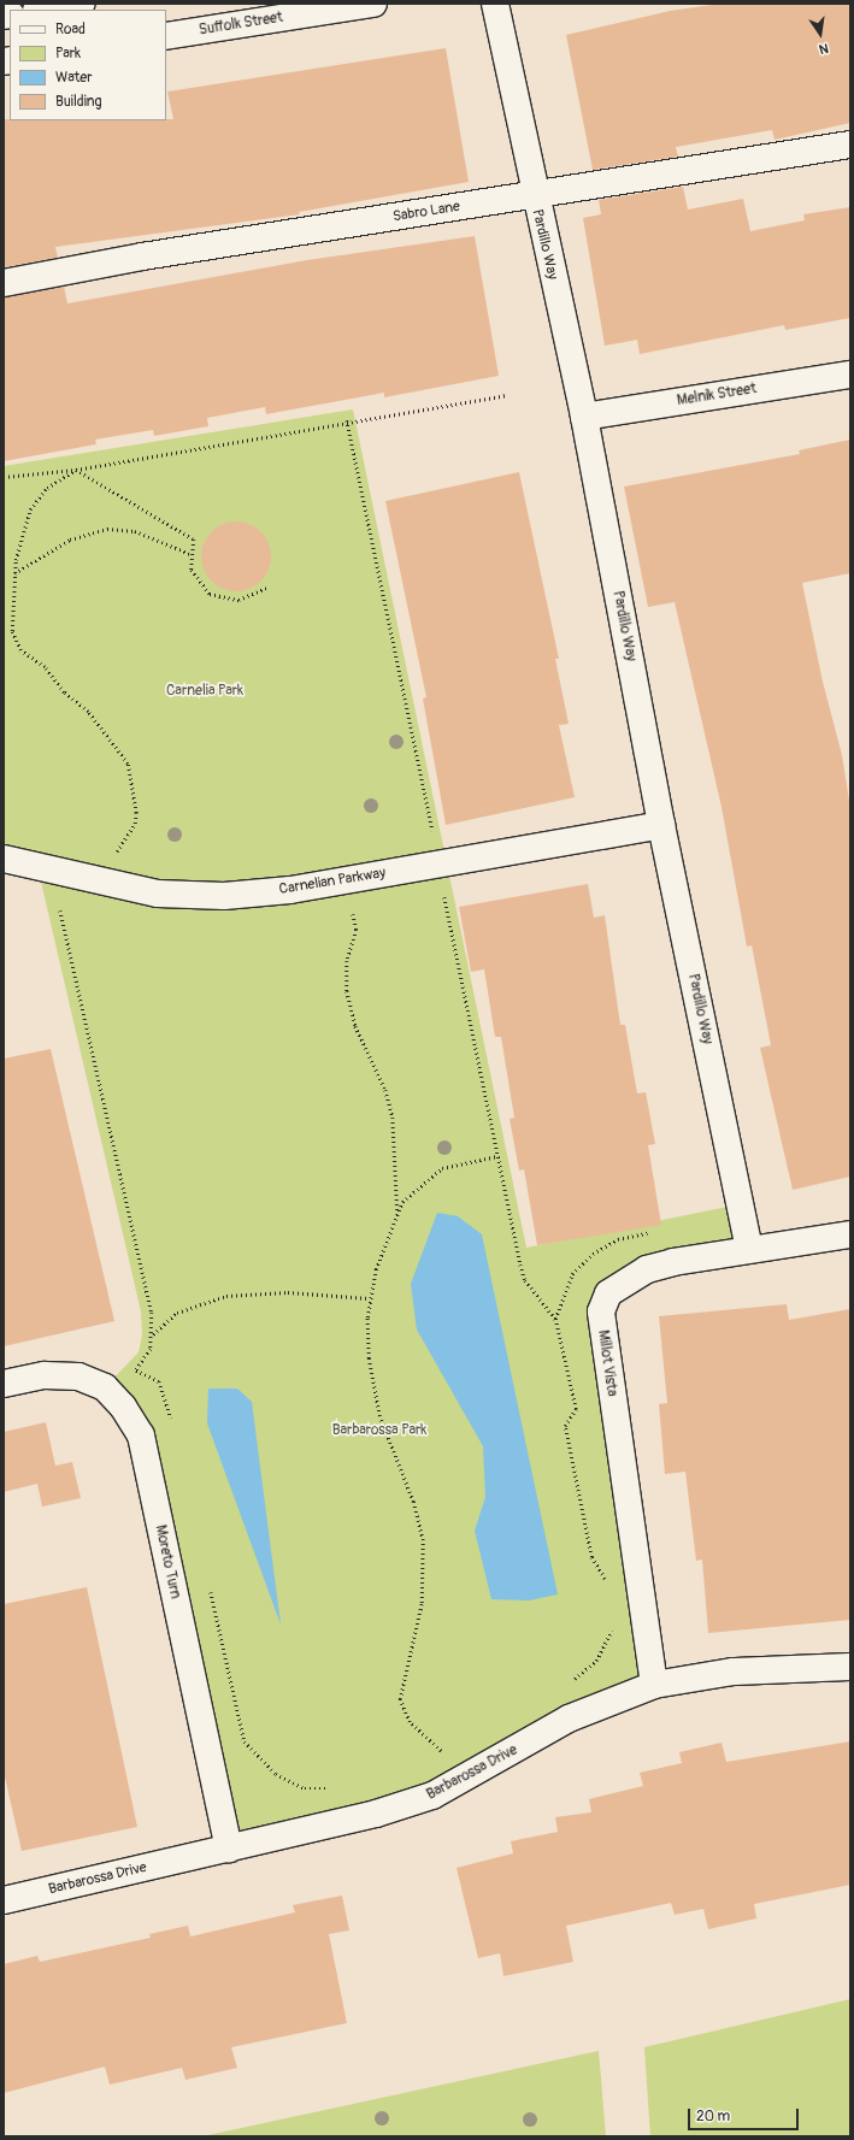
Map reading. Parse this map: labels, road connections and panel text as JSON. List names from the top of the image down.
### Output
{
  "streets": {
    "street": [
      "Suffolk Street",
      "Sabro Lane",
      "Pardillo Way",
      "Melnik Street",
      "Carnelian Parkway",
      "Millot Vista",
      "Moreto Turn",
      "Barbarossa Drive"
    ]
  },
  "crossings": [
    ["Sabro Lane", "Pardillo Way"],
    ["Pardillo Way", "Melnik Street"],
    ["Pardillo Way", "Carnelian Parkway"],
    ["Pardillo Way", "Millot Vista"],
    ["Millot Vista", "Barbarossa Drive"],
    ["Moreto Turn", "Barbarossa Drive"]
  ],
  "parks": ["Carnelia Park", "Barbarossa Park"],
  "legend": [
    "Road",
    "Park",
    "Water",
    "Building"
  ],
  "scale_bar": "20 m",
  "north": "bottom"
}
